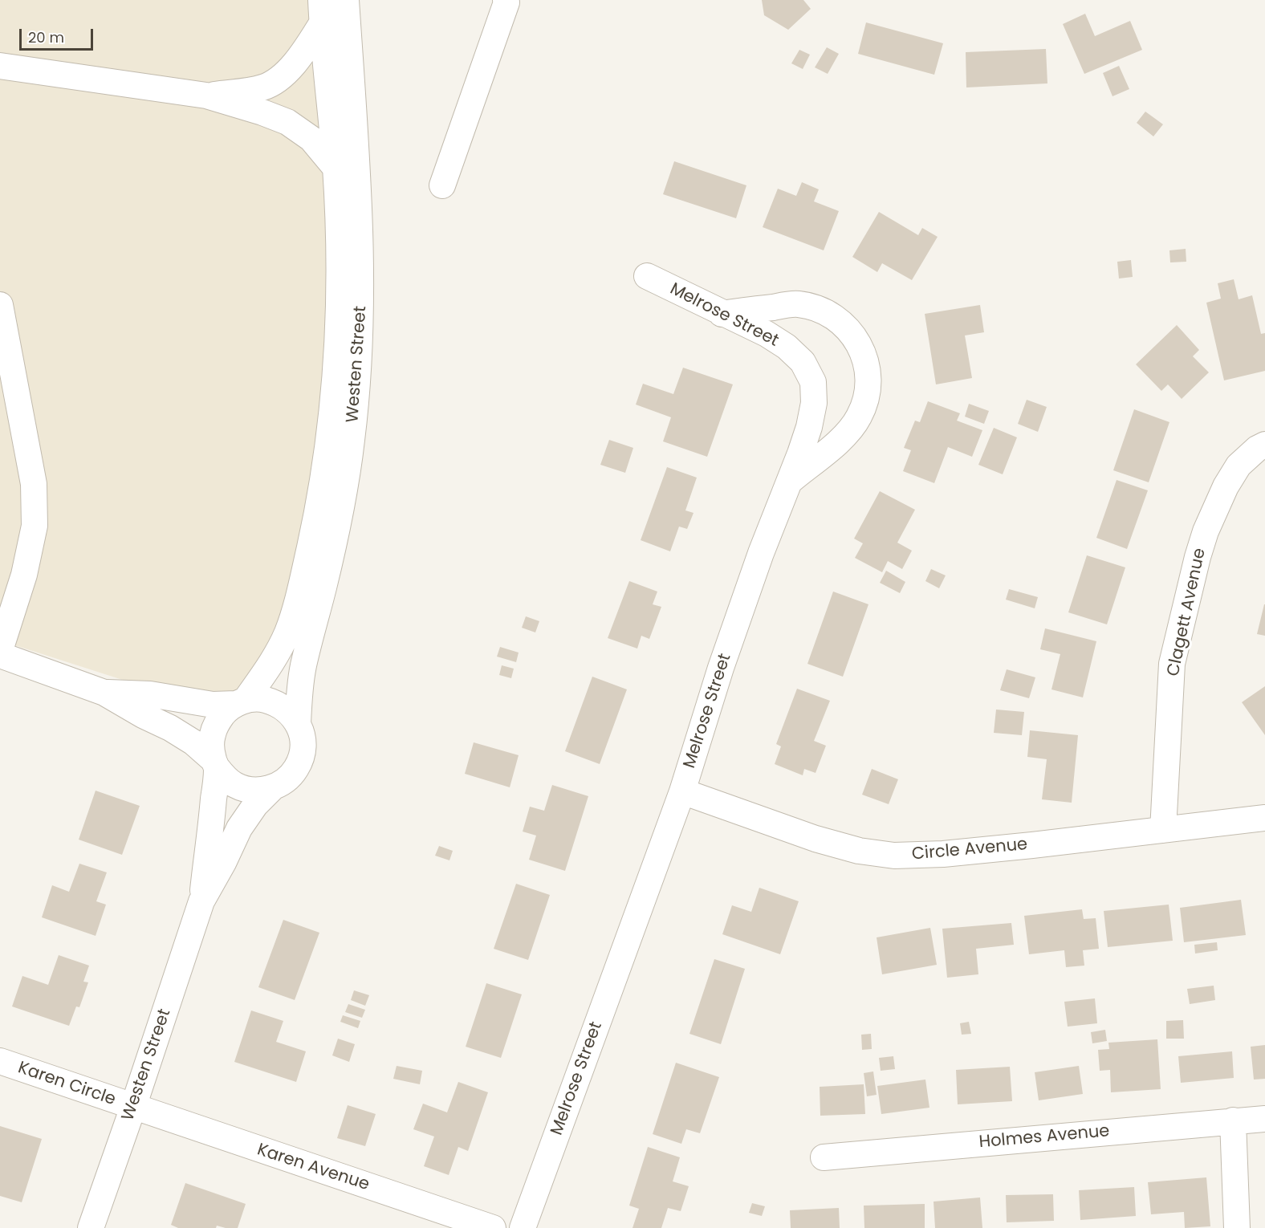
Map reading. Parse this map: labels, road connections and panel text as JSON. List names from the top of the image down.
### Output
{
  "streets": {
    "street": [
      "Melrose Street",
      "Westen Street",
      "Clagett Avenue",
      "Circle Avenue",
      "Karen Circle",
      "Holmes Avenue",
      "Karen Avenue"
    ]
  },
  "crossings": [
    ["Melrose Street", "Circle Avenue"],
    ["Westen Street", "Karen Circle"],
    ["Westen Street", "Karen Avenue"],
    ["Clagett Avenue", "Circle Avenue"],
    ["Karen Circle", "Karen Avenue"]
  ],
  "scale_bar": "20 m"
}
